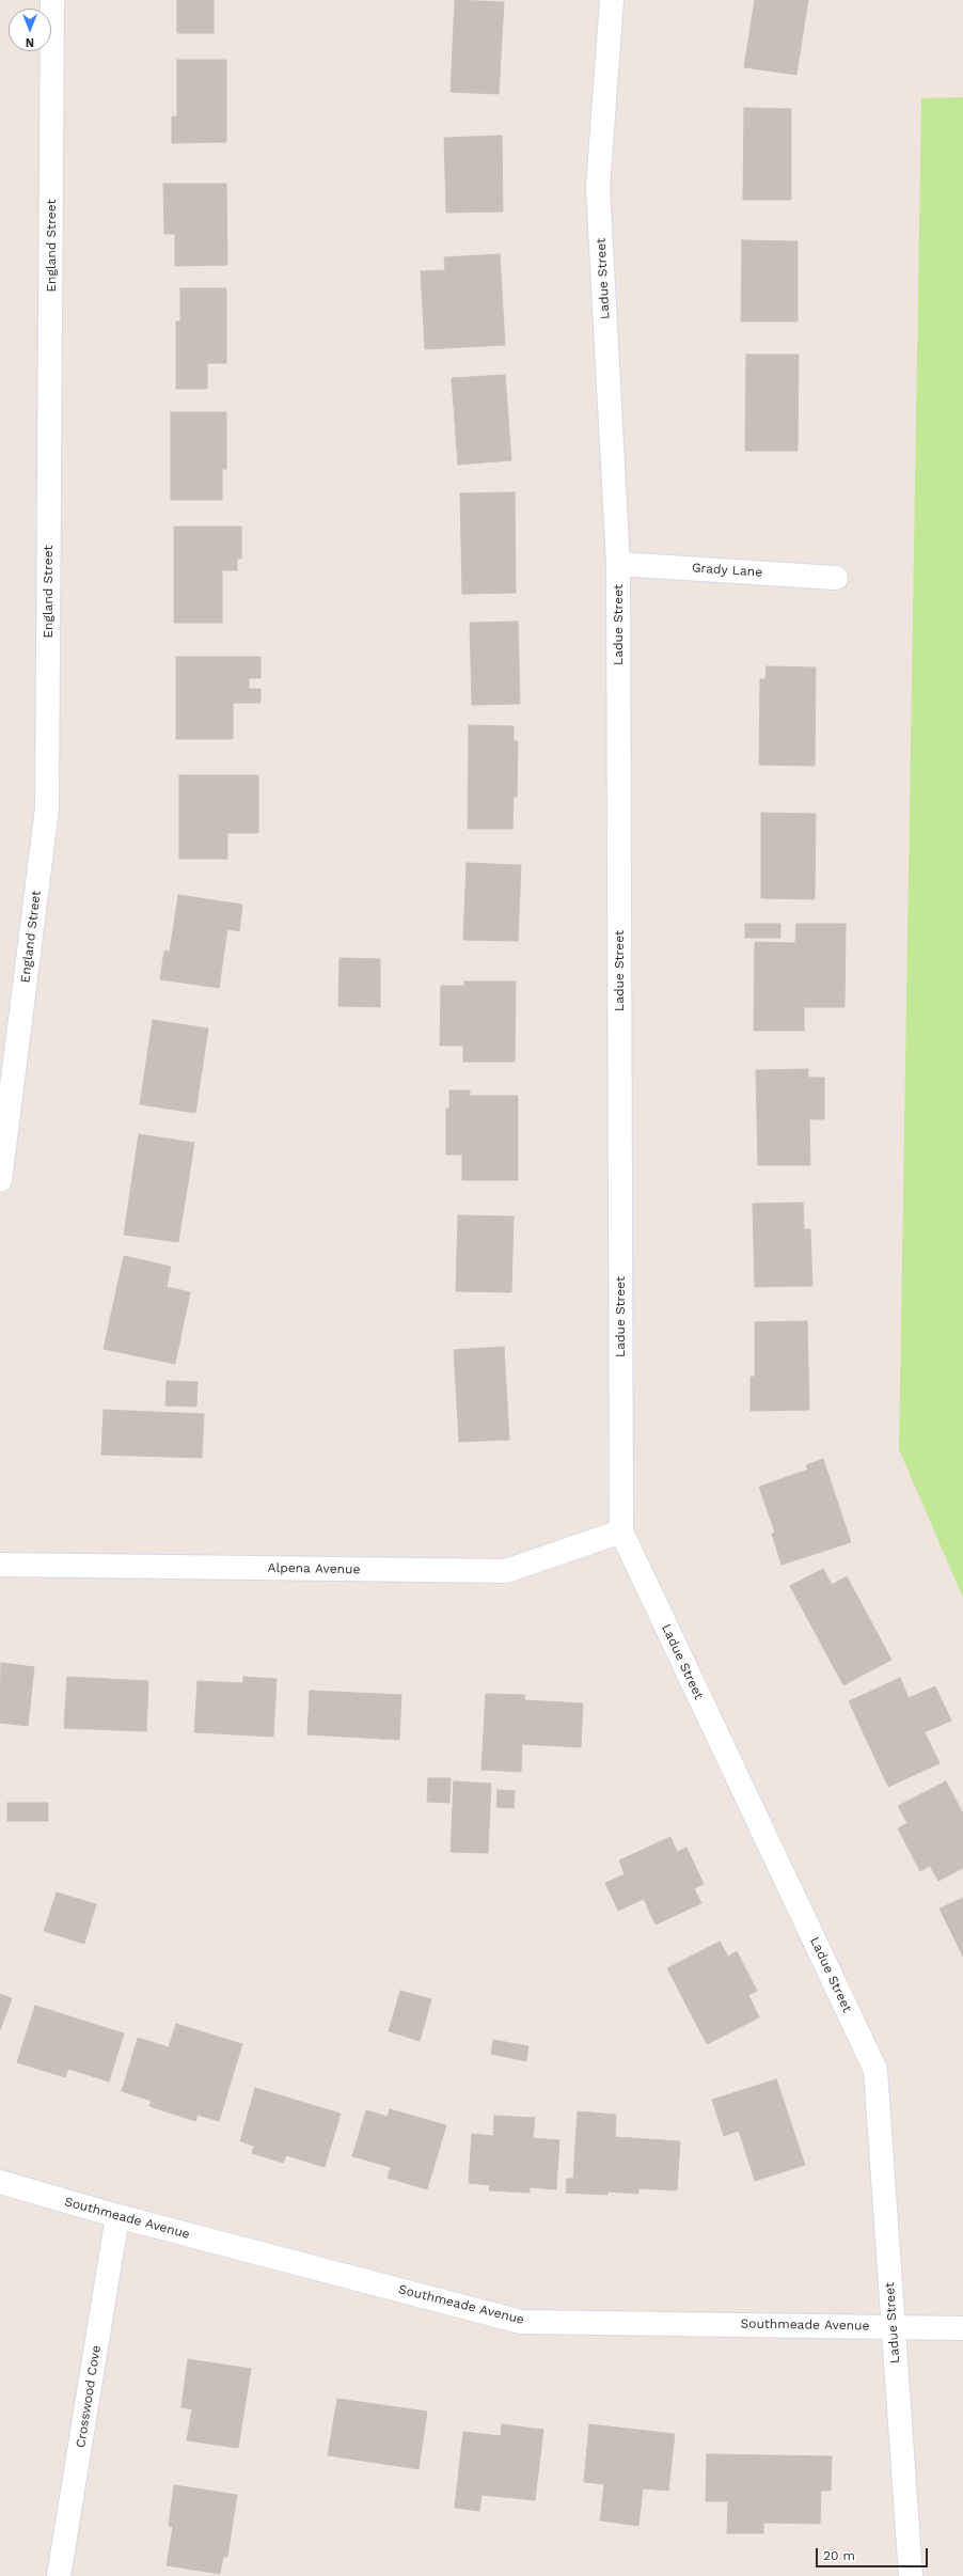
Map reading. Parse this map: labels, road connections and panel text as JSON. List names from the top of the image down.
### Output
{
  "streets": {
    "street": [
      "England Street",
      "Ladue Street",
      "Grady Lane",
      "Alpena Avenue",
      "Southmeade Avenue",
      "Crosswood Cove"
    ]
  },
  "crossings": [
    ["Ladue Street", "Grady Lane"],
    ["Ladue Street", "Alpena Avenue"],
    ["Ladue Street", "Southmeade Avenue"],
    ["Southmeade Avenue", "Crosswood Cove"]
  ],
  "scale_bar": "20 m",
  "north": "bottom"
}
